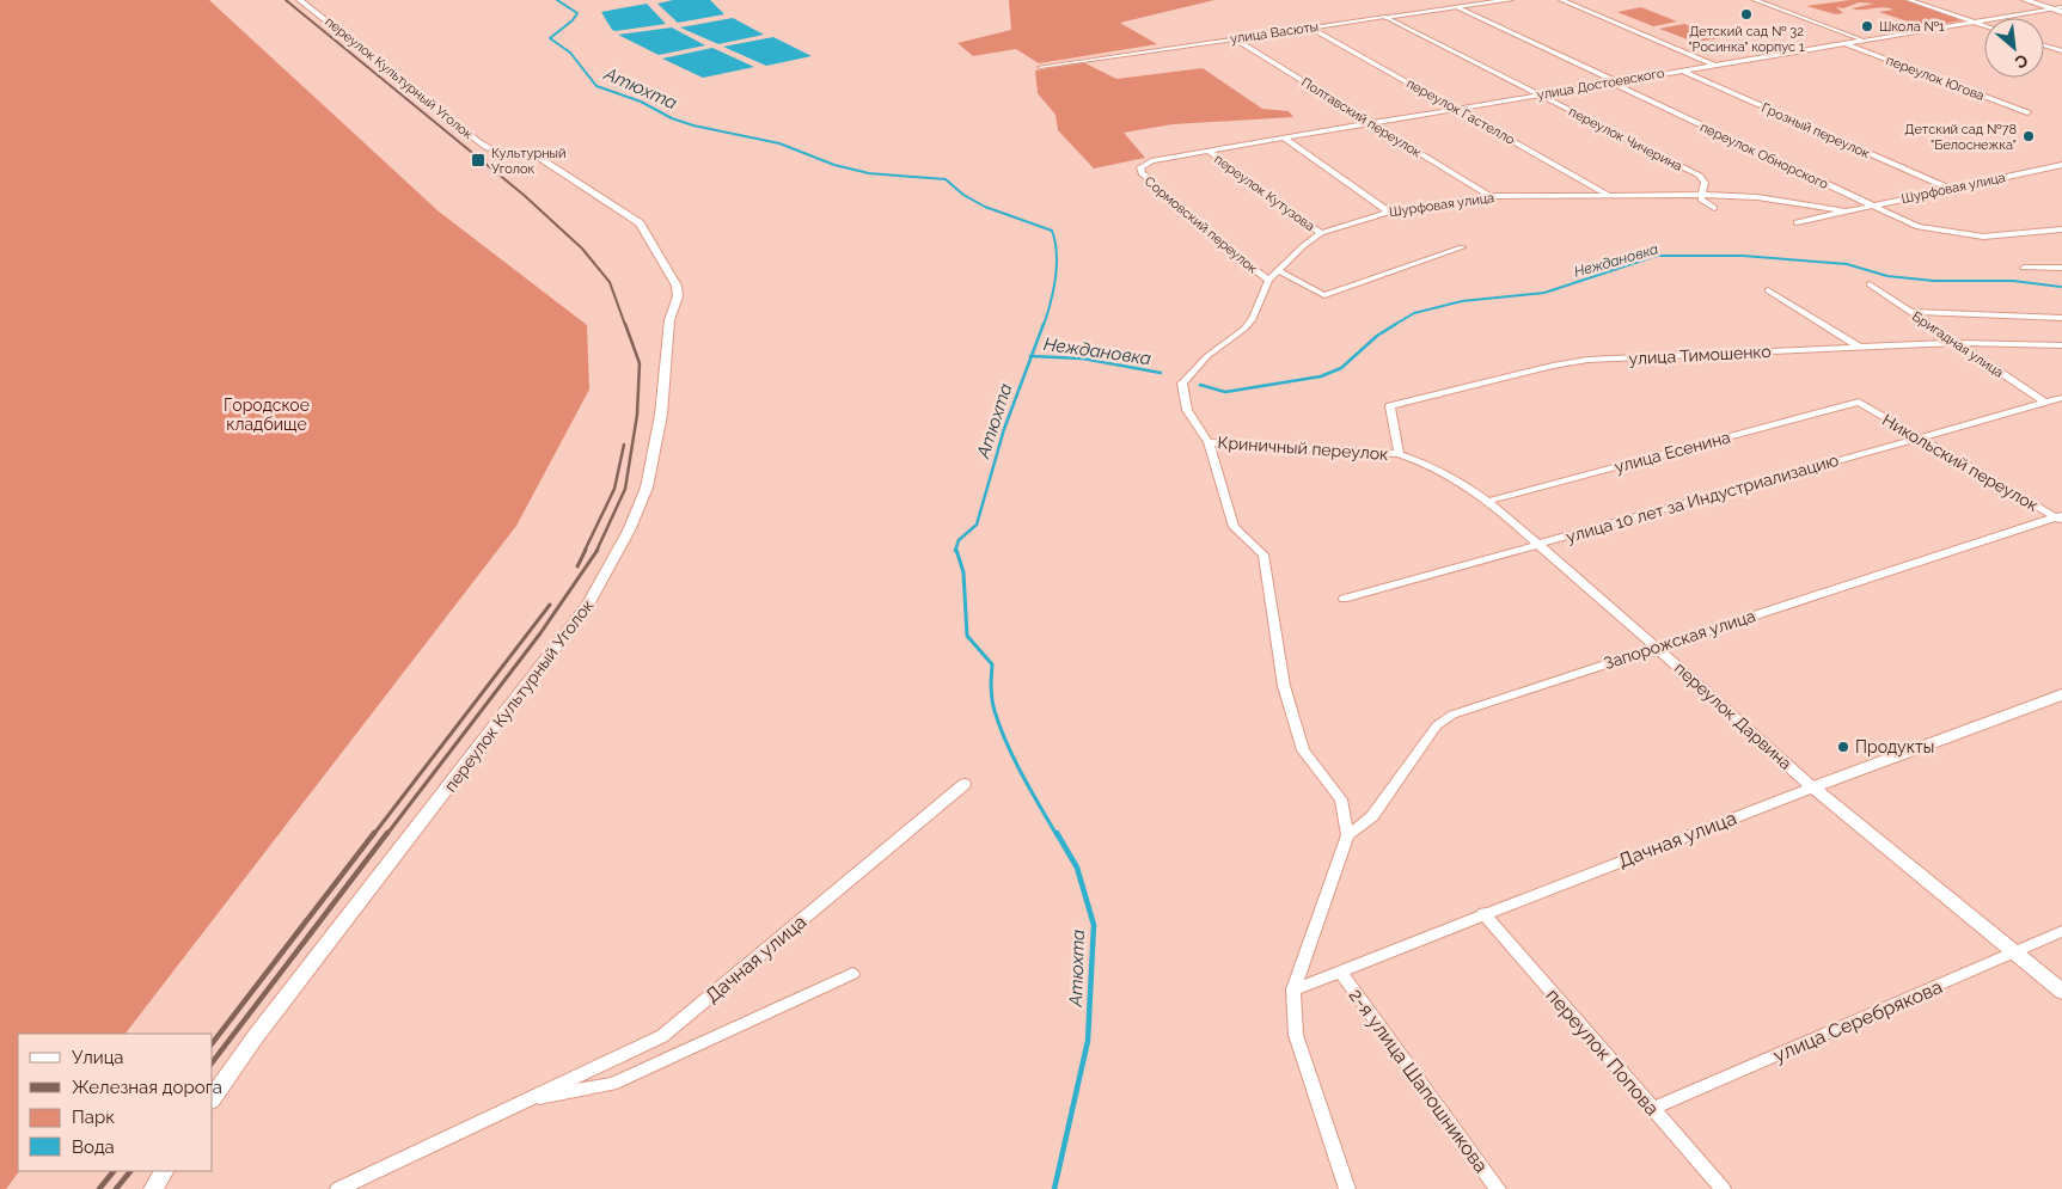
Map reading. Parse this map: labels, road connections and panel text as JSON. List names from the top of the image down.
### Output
{
  "streets": {
    "street": [
      "улица Васюты",
      "переулок Культурный Уголок",
      "переулок Югова",
      "улица Достоевского",
      "переулок Гастелло",
      "Полтавский переулок",
      "Грозный переулок",
      "переулок Чичерина",
      "переулок Обнорского",
      "Шурфовая улица",
      "переулок Кутузова",
      "Сормовский переулок",
      "Бригадная улица",
      "улица Тимошенко",
      "Криничный переулок",
      "улица Есенина",
      "Никольский переулок",
      "улица 10 лет за Индустриализацию",
      "Запорожская улица",
      "переулок Дарвина",
      "Дачная улица",
      "улица Серебрякова",
      "переулок Попова",
      "2-я улица Шапошникова"
    ]
  },
  "crossings": [
    ["улица Васюты", "переулок Гастелло"],
    ["улица Васюты", "Полтавский переулок"],
    ["улица Васюты", "переулок Чичерина"],
    ["улица Васюты", "переулок Обнорского"],
    ["переулок Югова", "улица Достоевского"],
    ["улица Достоевского", "переулок Гастелло"],
    ["улица Достоевского", "Полтавский переулок"],
    ["улица Достоевского", "Грозный переулок"],
    ["улица Достоевского", "переулок Чичерина"],
    ["улица Достоевского", "переулок Обнорского"],
    ["улица Достоевского", "переулок Кутузова"],
    ["улица Достоевского", "Сормовский переулок"],
    ["переулок Гастелло", "Шурфовая улица"],
    ["Полтавский переулок", "Шурфовая улица"],
    ["Грозный переулок", "Шурфовая улица"],
    ["переулок Чичерина", "Шурфовая улица"],
    ["переулок Обнорского", "Шурфовая улица"],
    ["Шурфовая улица", "переулок Кутузова"],
    ["Шурфовая улица", "Сормовский переулок"],
    ["Шурфовая улица", "Криничный переулок"],
    ["Бригадная улица", "улица Тимошенко"],
    ["Бригадная улица", "улица 10 лет за Индустриализацию"],
    ["улица Тимошенко", "Криничный переулок"],
    ["улица Тимошенко", "переулок Дарвина"],
    ["Криничный переулок", "переулок Дарвина"],
    ["улица Есенина", "Никольский переулок"],
    ["улица Есенина", "переулок Дарвина"],
    ["Никольский переулок", "улица 10 лет за Индустриализацию"],
    ["Никольский переулок", "Запорожская улица"],
    ["улица 10 лет за Индустриализацию", "переулок Дарвина"],
    ["Запорожская улица", "переулок Дарвина"],
    ["переулок Дарвина", "Дачная улица"],
    ["переулок Дарвина", "улица Серебрякова"],
    ["Дачная улица", "переулок Попова"],
    ["Дачная улица", "2-я улица Шапошникова"],
    ["улица Серебрякова", "переулок Попова"]
  ],
  "water": ["Атюхта", "Неждановка"],
  "parks": ["Городское кладбище"],
  "places": {
    "other": [
      "Детский сад № 32 \"Росинка\" корпус 1",
      "Школа №1",
      "Детский сад №78 \"Белоснежка\"",
      "Продукты"
    ],
    "transit": ["Культурный Уголок"]
  },
  "legend": [
    "Улица",
    "Железная дорога",
    "Парк",
    "Вода"
  ],
  "north": "bottom right"
}
